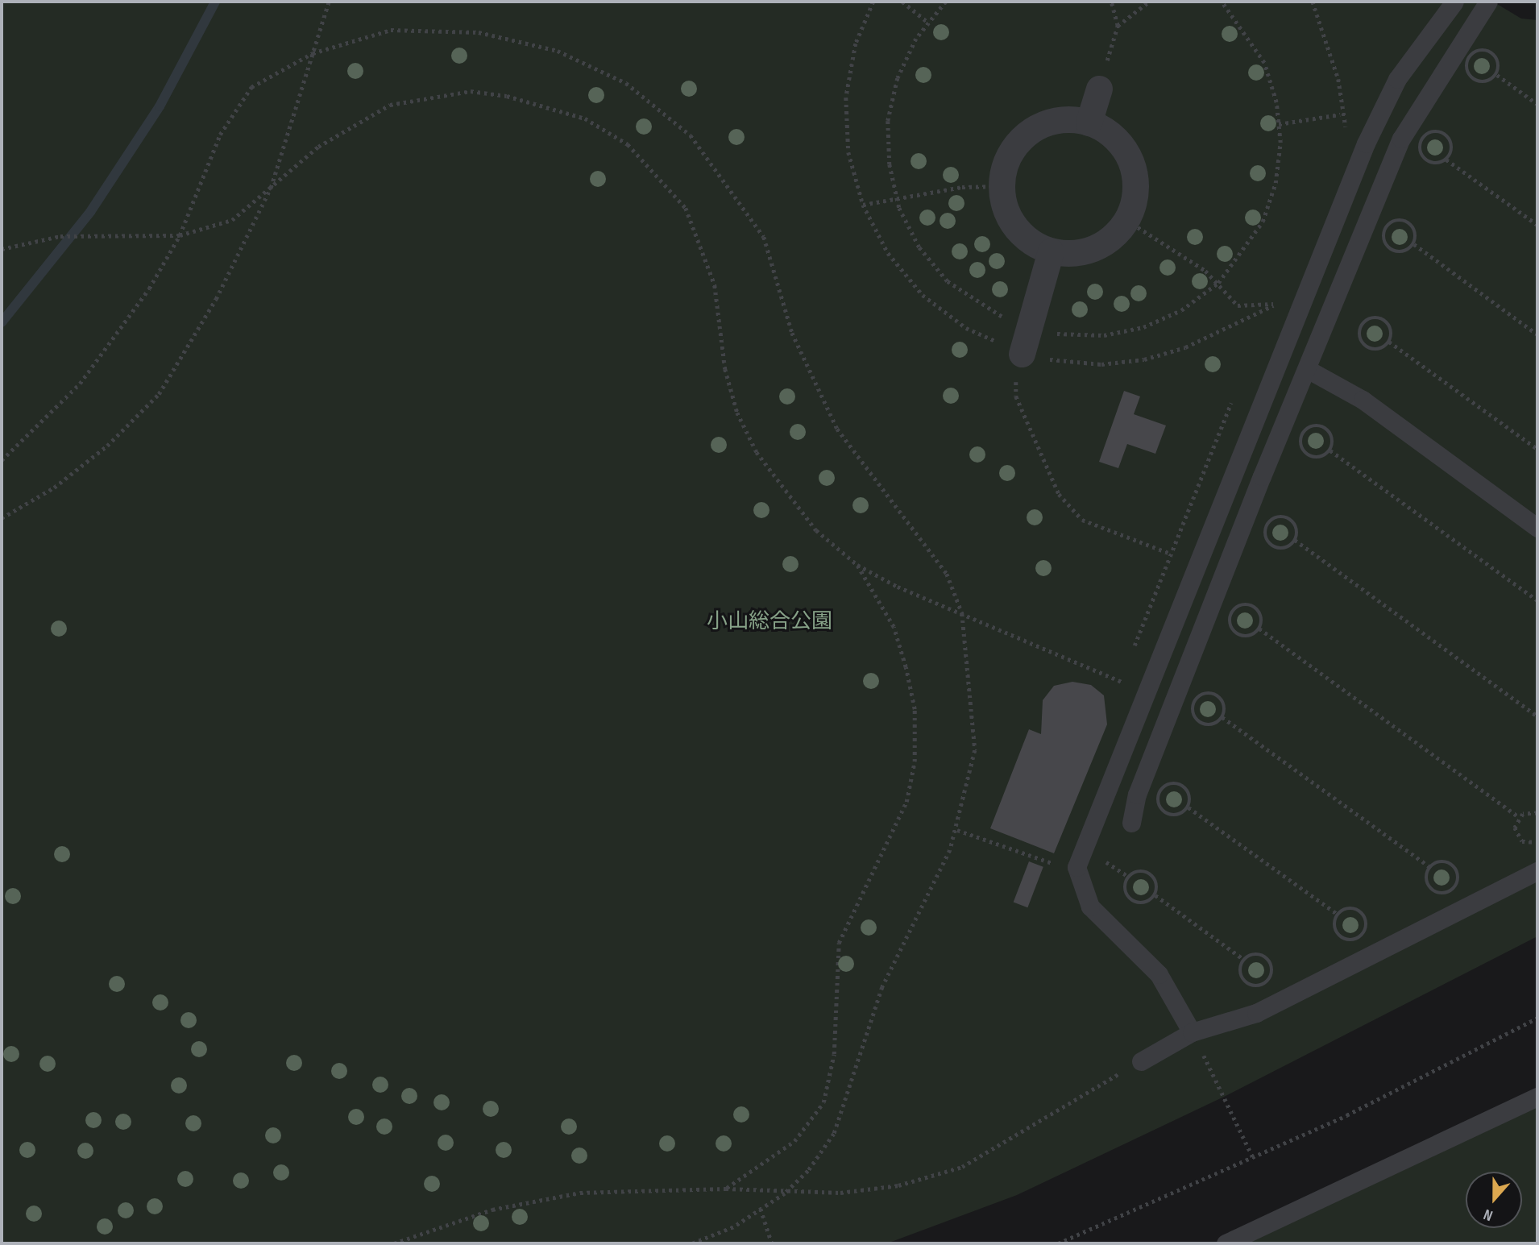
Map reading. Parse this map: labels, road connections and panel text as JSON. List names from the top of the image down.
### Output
{
  "parks": ["小山総合公園"],
  "north": "bottom"
}
